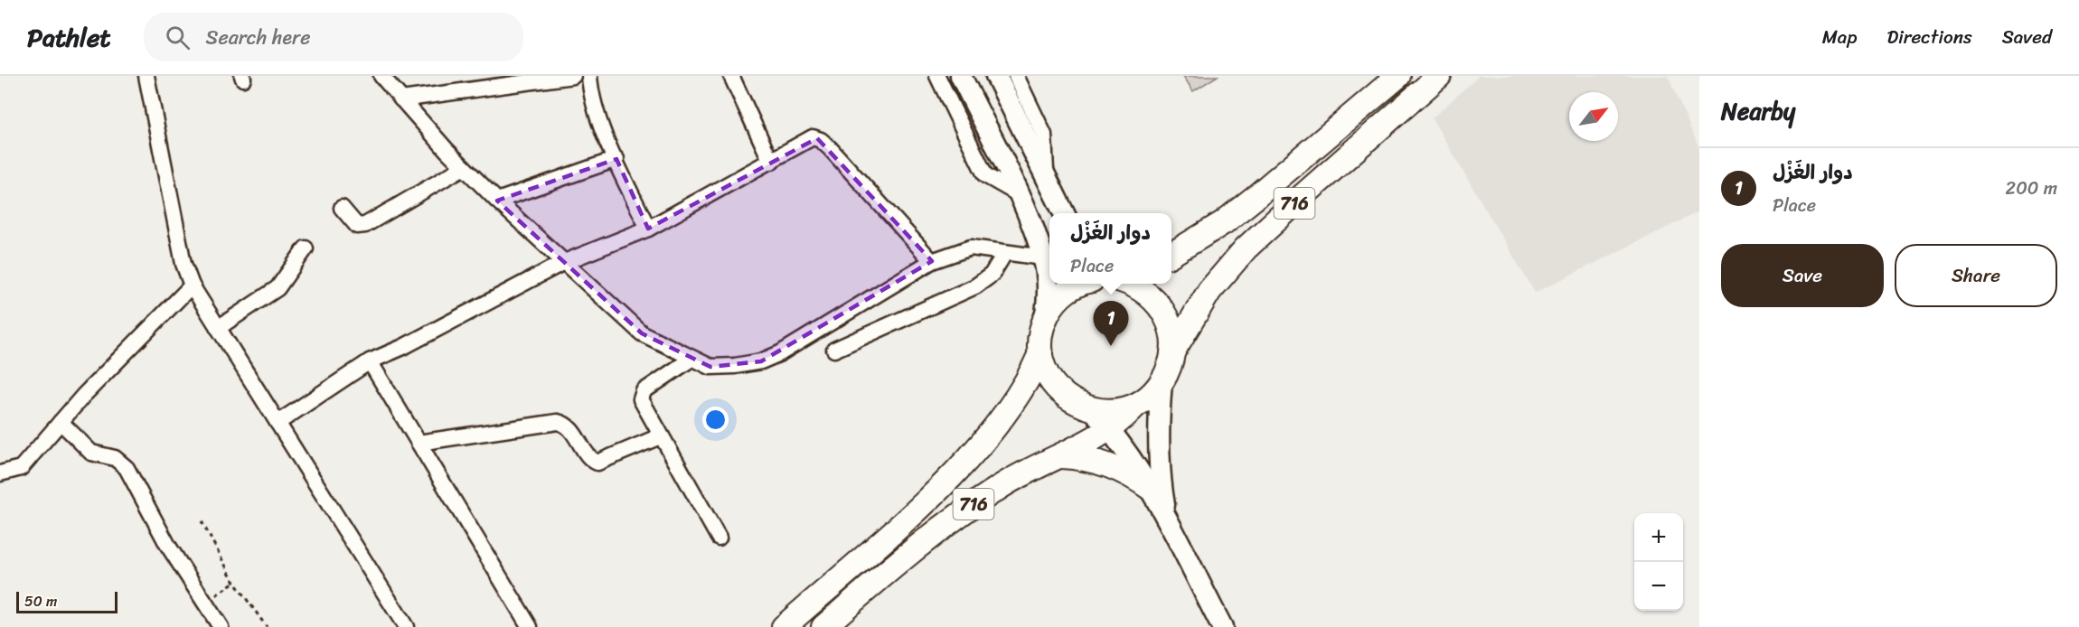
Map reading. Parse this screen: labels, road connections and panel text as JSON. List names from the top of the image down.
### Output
{
  "streets": {
    "main road": ["716"]
  },
  "scale_bar": "50 m",
  "north": "top right",
  "page": {
    "header": "Pathlet",
    "search": "Search here",
    "nav": ["Map", "Directions", "Saved"],
    "heading": "Nearby",
    "list": [
      {
        "mark": "1",
        "name": "دوار الغَزْل",
        "note": "Place",
        "value": "200 m"
      }
    ],
    "popup": ["دوار الغَزْل", "Place"],
    "buttons": ["Save", "Share"],
    "pins": "1",
    "map_buttons": ["+", "−"],
    "scale": "50 m"
  }
}
